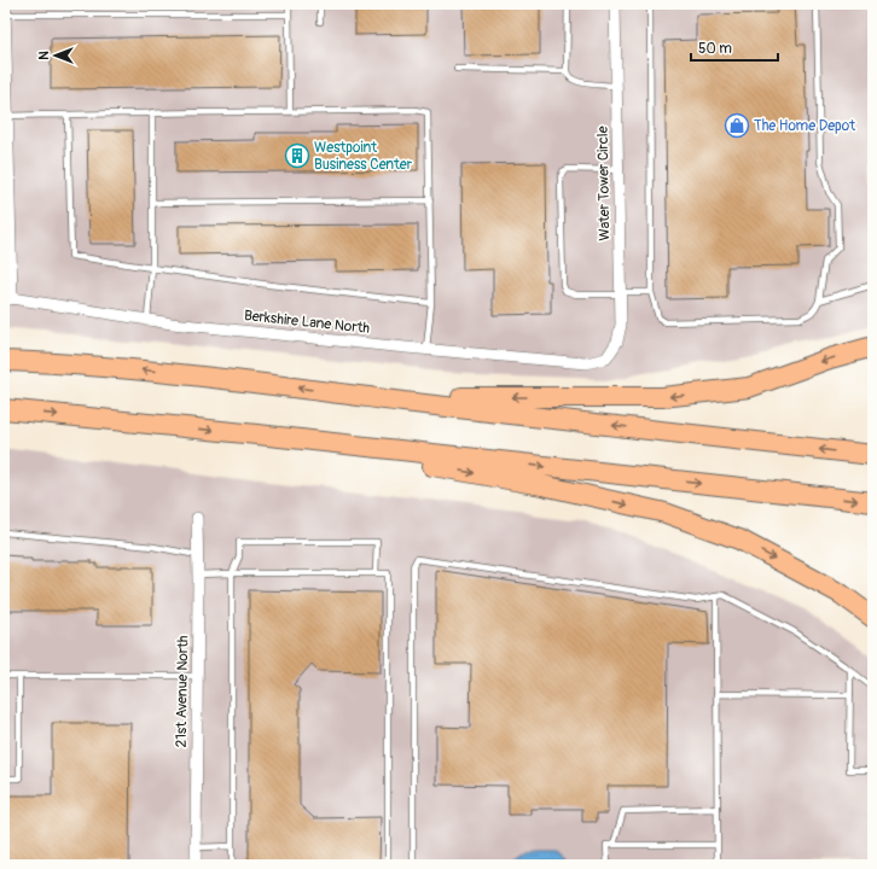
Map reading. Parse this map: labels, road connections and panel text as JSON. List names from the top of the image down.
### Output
{
  "streets": {
    "street": ["Water Tower Circle", "Berkshire Lane North", "21st Avenue North"]
  },
  "crossings": [
    ["Water Tower Circle", "Berkshire Lane North"]
  ],
  "places": {
    "shop": ["The Home Depot"],
    "building": ["Westpoint Business Center"]
  },
  "scale_bar": "50 m",
  "north": "left"
}
